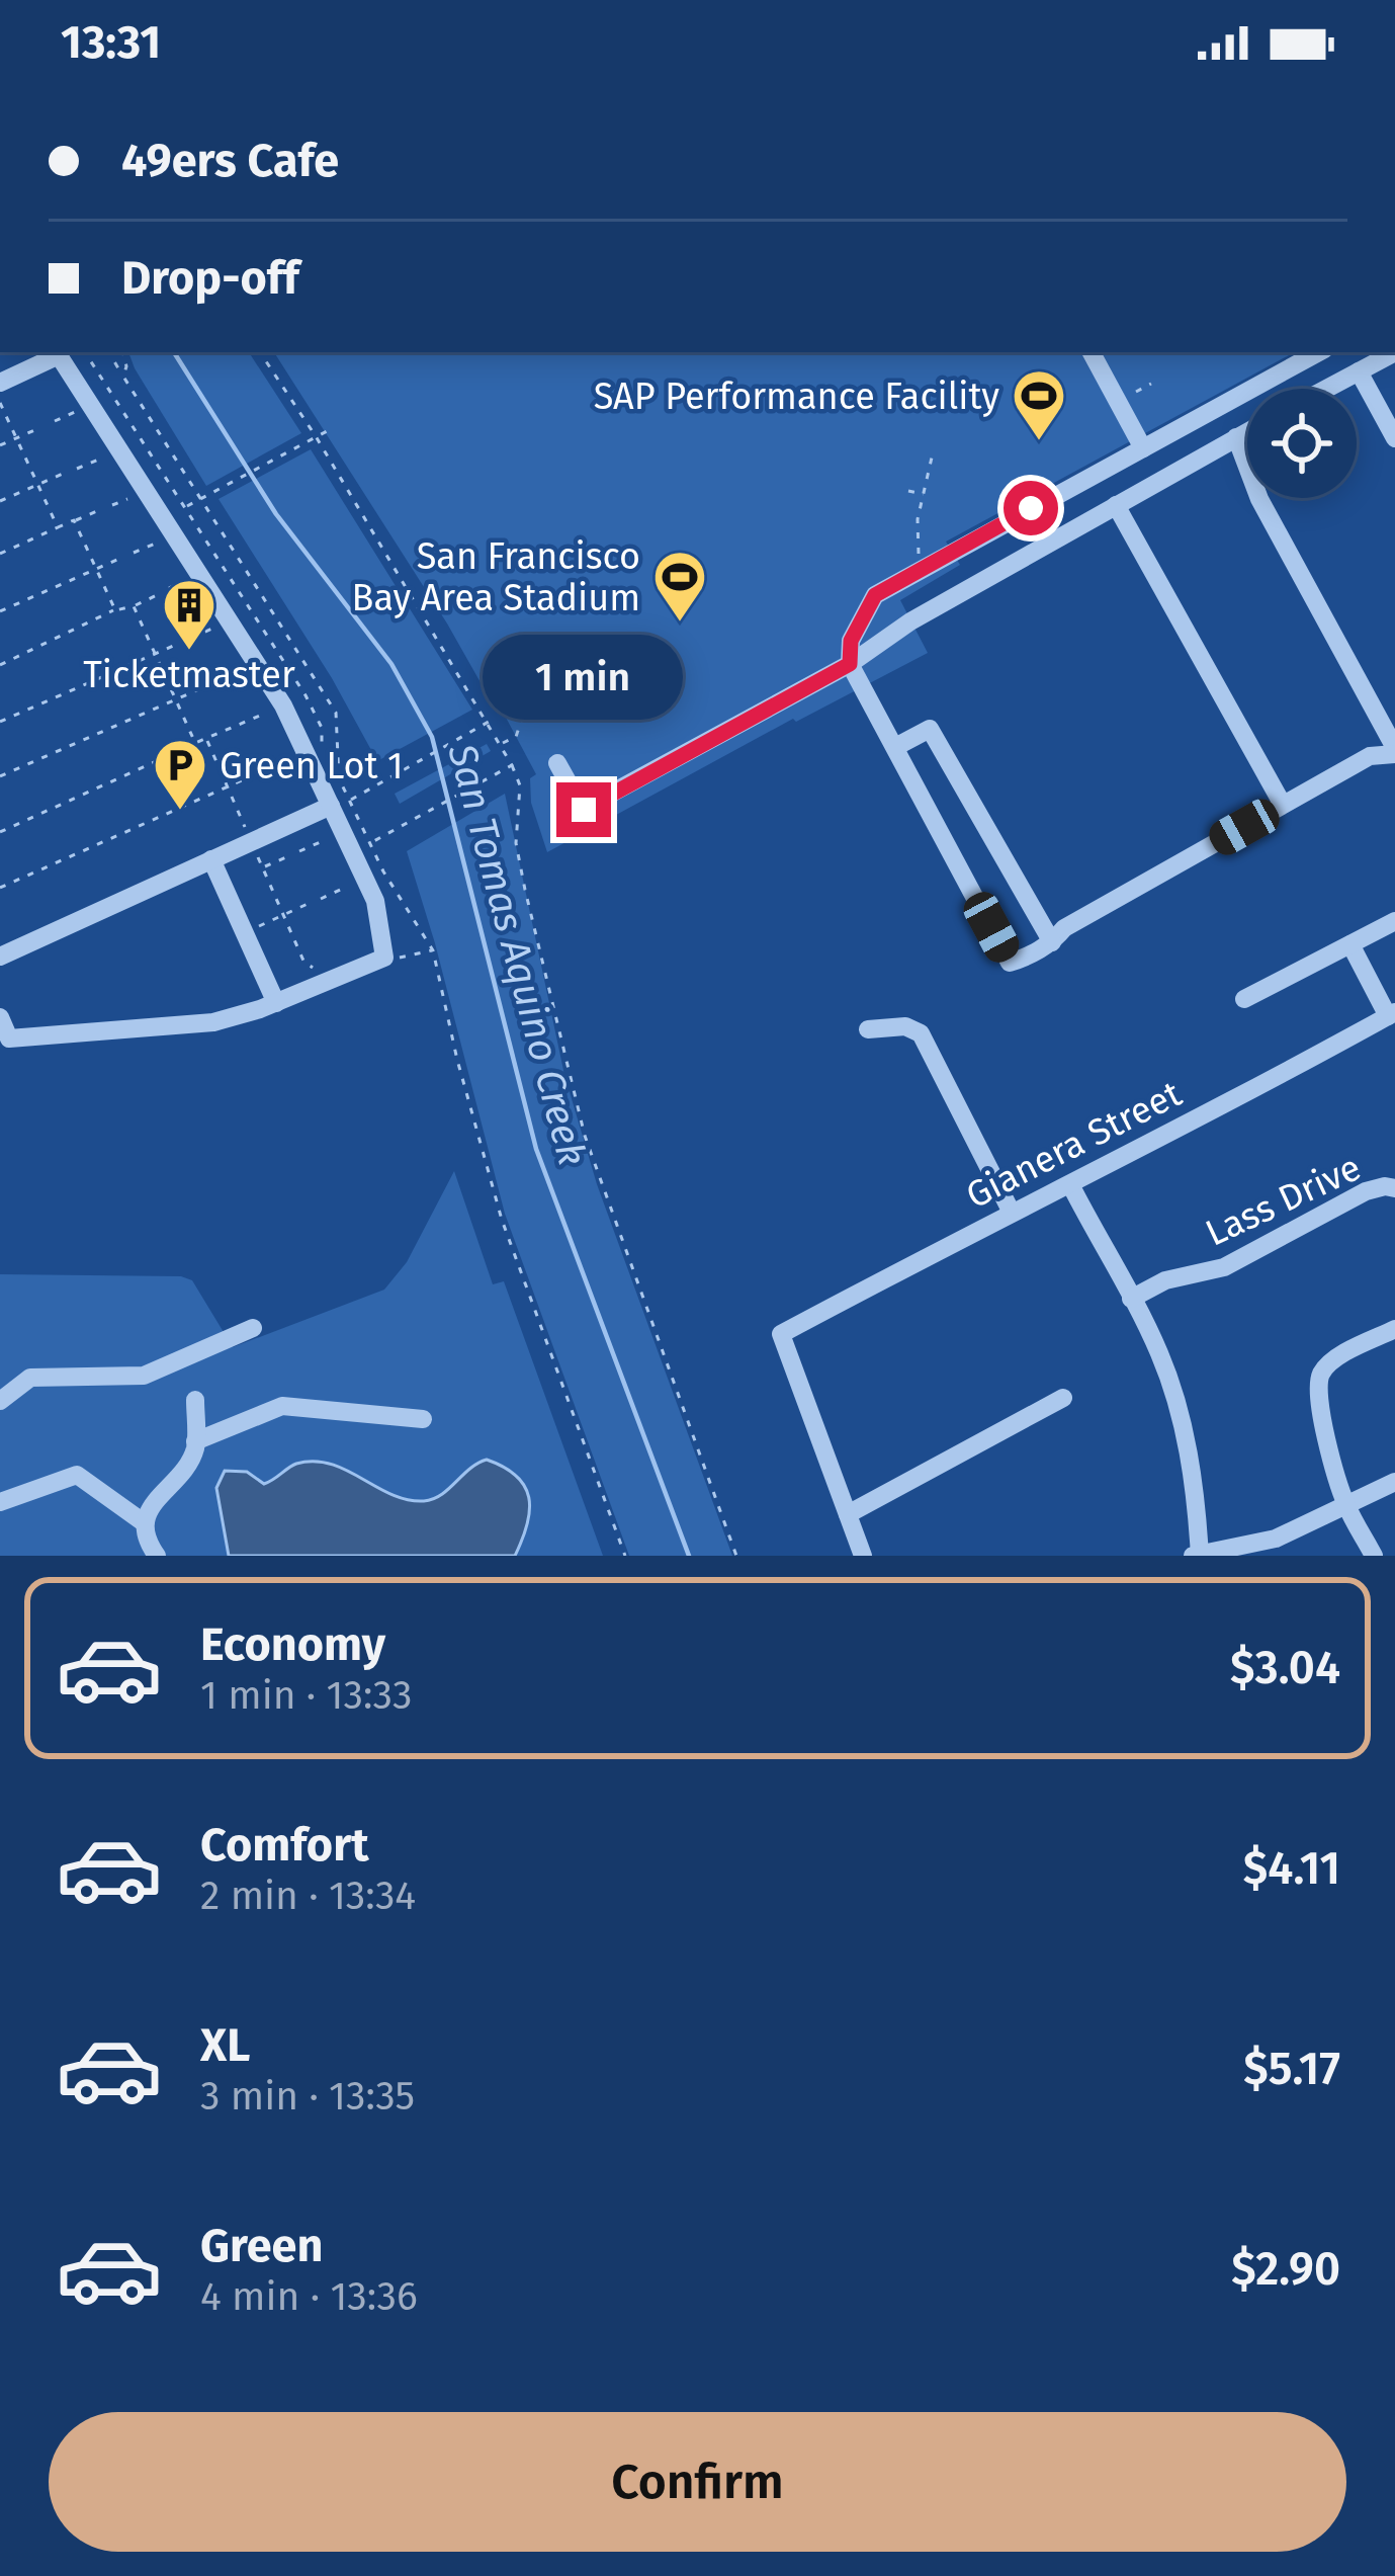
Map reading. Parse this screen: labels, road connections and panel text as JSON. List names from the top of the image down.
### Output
{
  "streets": {
    "street": ["Gianera Street", "Lass Drive"]
  },
  "water": ["San Tomas Aquino Creek"],
  "places": {
    "sports": ["SAP Performance Facility", "San Francisco Bay Area Stadium"],
    "building": ["Ticketmaster"],
    "parking": ["Green Lot 1"]
  },
  "page": {
    "status": "13:31",
    "banner": ["49ers Cafe", "Drop-off"],
    "bubble": "1 min",
    "list": [
      {
        "name": "Economy",
        "note": "1 min · 13:33",
        "value": "$3.04"
      },
      {
        "name": "Comfort",
        "note": "2 min · 13:34",
        "value": "$4.11"
      },
      {
        "name": "XL",
        "note": "3 min · 13:35",
        "value": "$5.17"
      },
      {
        "name": "Green",
        "note": "4 min · 13:36",
        "value": "$2.90"
      }
    ],
    "buttons": "Confirm"
  }
}
